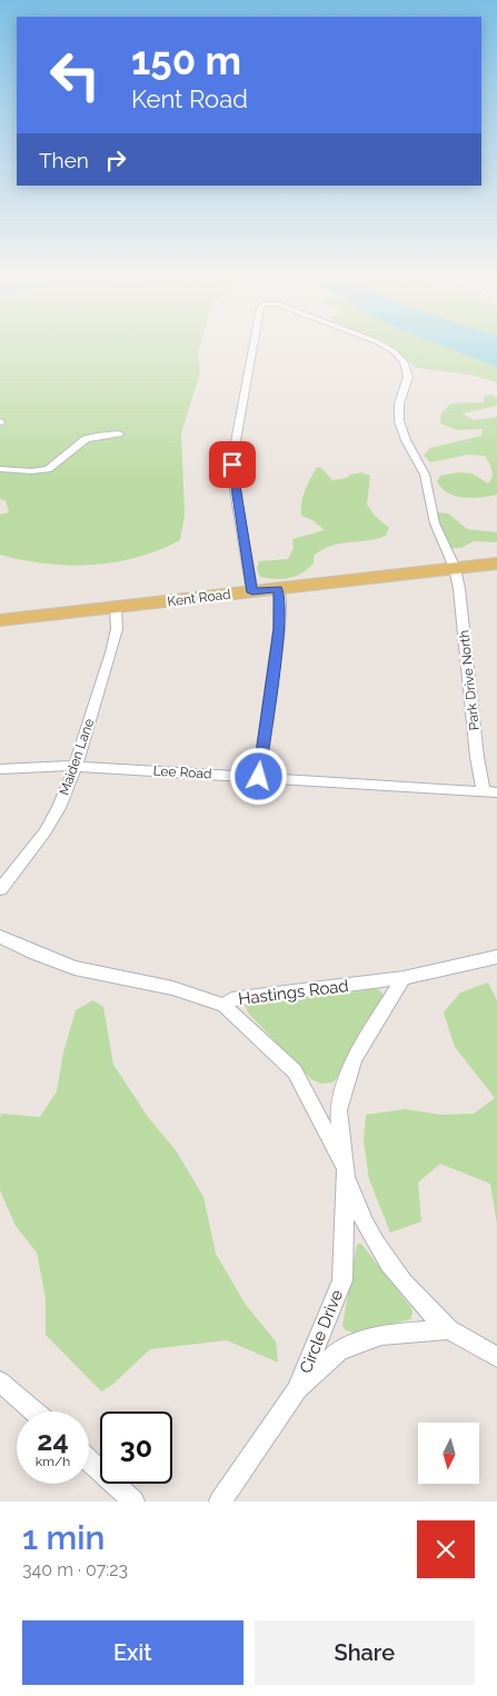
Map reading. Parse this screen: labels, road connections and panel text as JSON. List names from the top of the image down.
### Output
{
  "streets": {
    "main road": ["Kent Road"],
    "street": [
      "Park Drive North",
      "Maiden Lane",
      "Lee Road",
      "Hastings Road",
      "Circle Drive"
    ]
  },
  "crossings": [
    ["Kent Road", "Park Drive North"],
    ["Kent Road", "Maiden Lane"],
    ["Park Drive North", "Lee Road"],
    ["Maiden Lane", "Lee Road"],
    ["Hastings Road", "Circle Drive"]
  ],
  "north": "bottom",
  "page": {
    "turn": ["150 m", "Kent Road"],
    "then": "Then",
    "speed": "24 km/h",
    "limit": "30",
    "heading": ["1 min", "340 m · 07:23"],
    "buttons": ["Exit", "Share"]
  }
}
